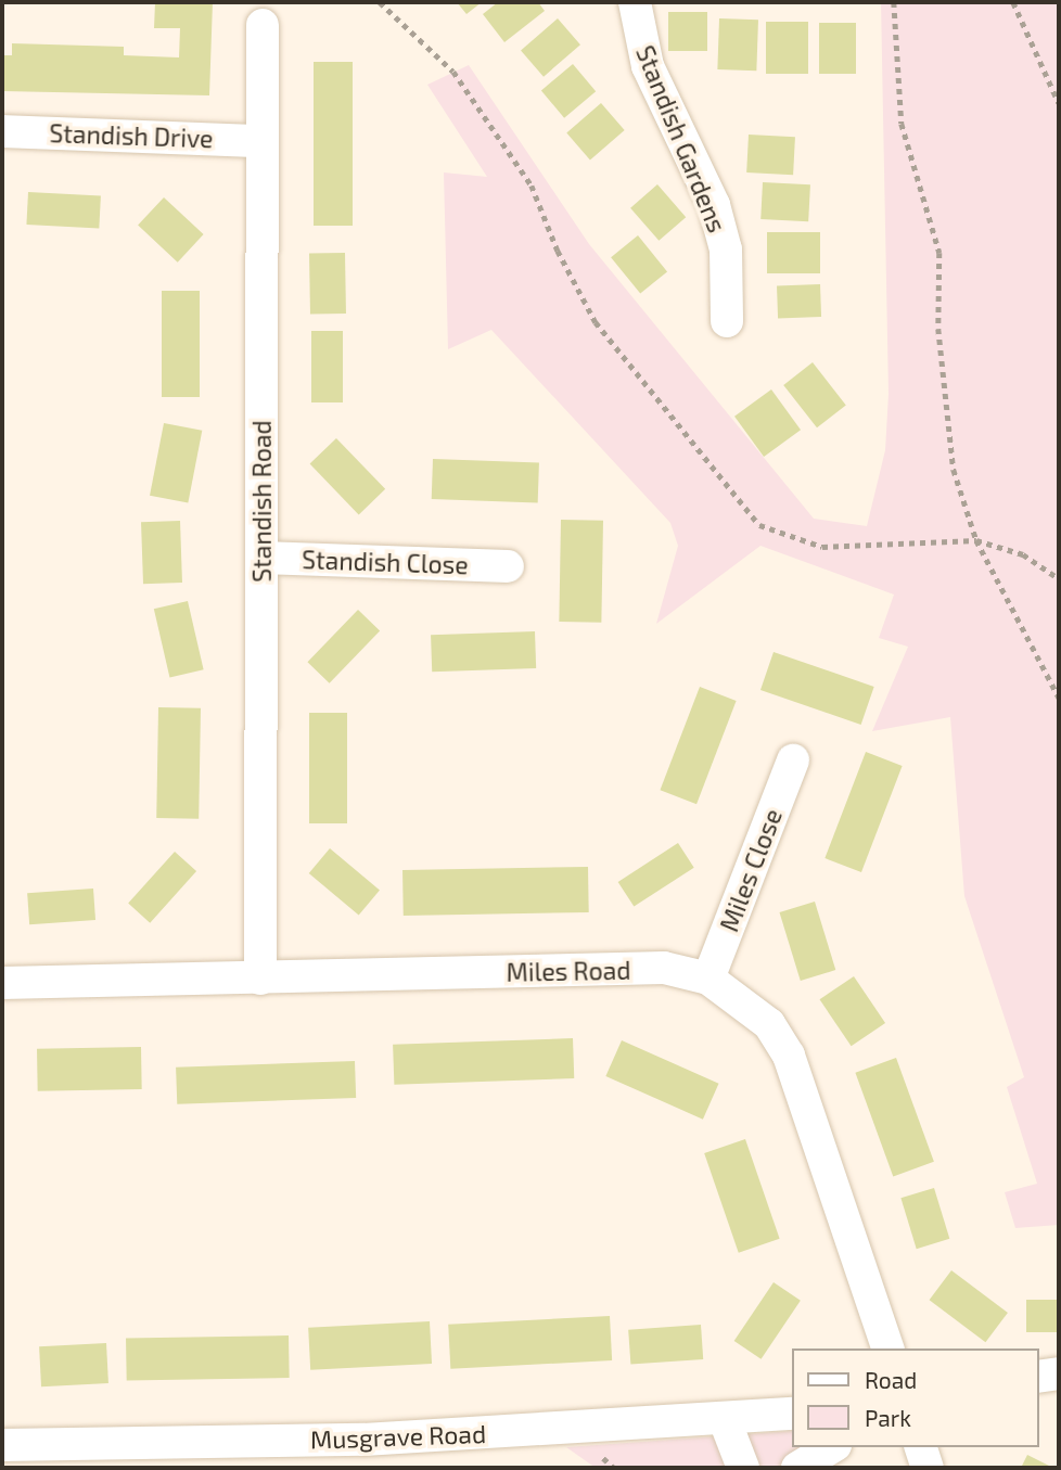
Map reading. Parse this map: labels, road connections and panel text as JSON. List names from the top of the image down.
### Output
{
  "streets": {
    "street": [
      "Standish Drive",
      "Standish Gardens",
      "Standish Road",
      "Standish Close",
      "Miles Close",
      "Miles Road",
      "Musgrave Road"
    ]
  },
  "crossings": [
    ["Standish Drive", "Standish Road"],
    ["Standish Road", "Standish Close"],
    ["Standish Road", "Miles Road"],
    ["Miles Close", "Miles Road"]
  ],
  "legend": ["Road", "Park"]
}
